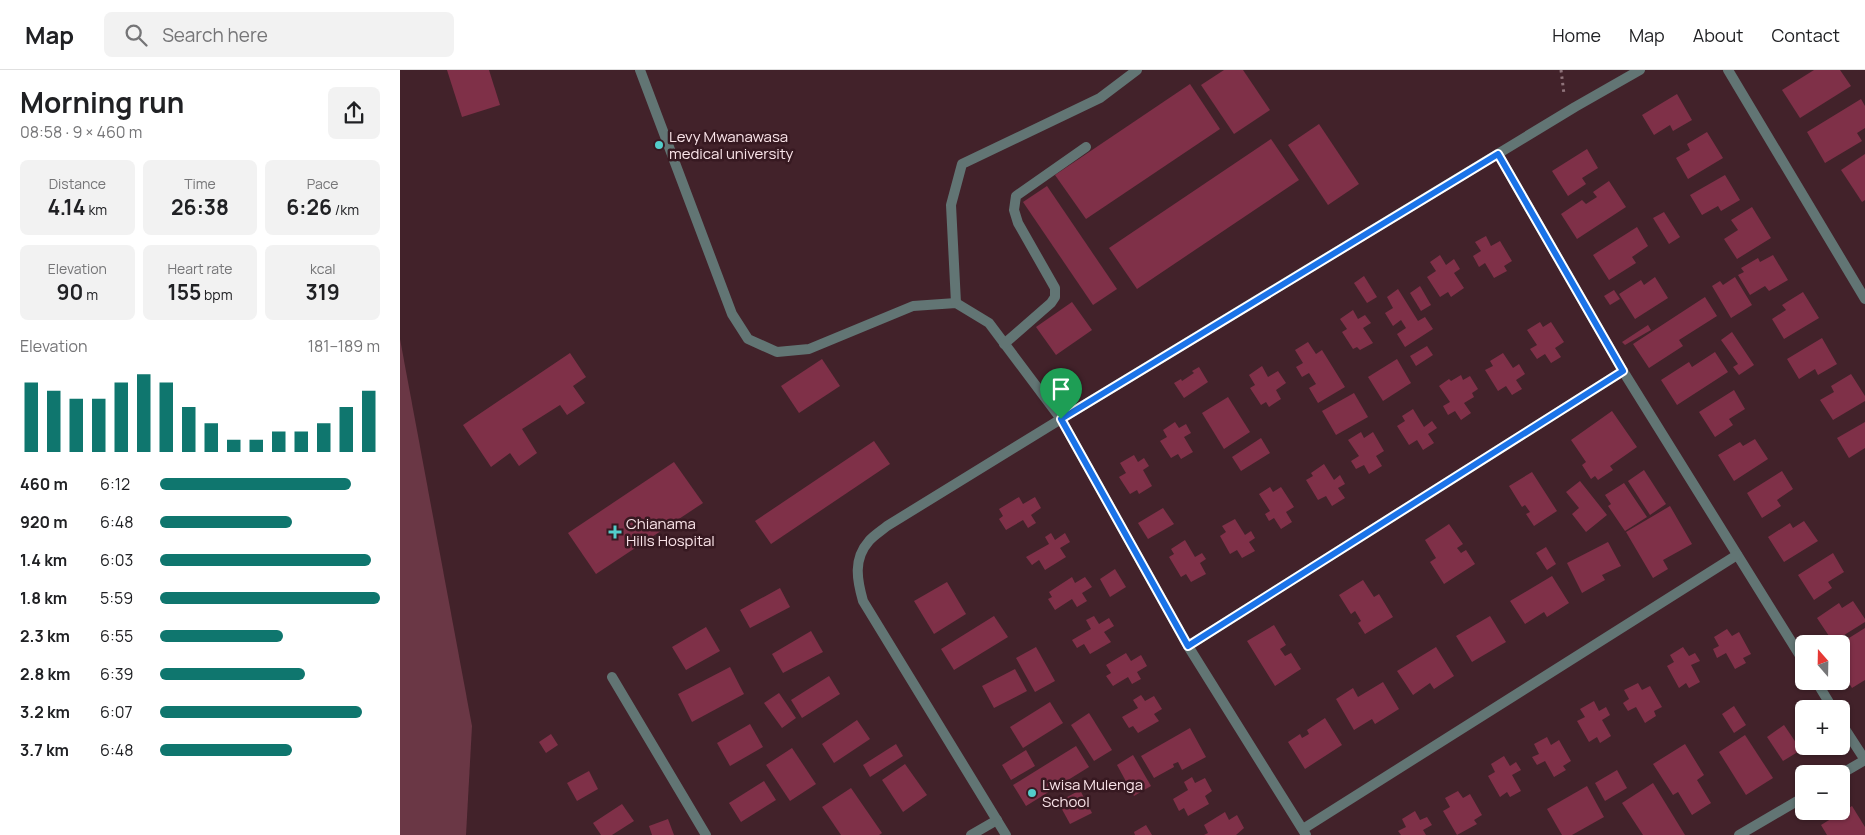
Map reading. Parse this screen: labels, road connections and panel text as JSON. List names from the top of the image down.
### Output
{
  "places": {
    "other": ["Levy Mwanawasa medical university", "Lwisa Mulenga School"],
    "health": ["Chianama Hills Hospital"]
  },
  "north": "top",
  "page": {
    "header": "Map",
    "search": "Search here",
    "nav": [
      "Home",
      "Map",
      "About",
      "Contact"
    ],
    "heading": ["Morning run", "08:58 · 9 × 460 m"],
    "stats": [
      ["Distance", "4.14 km"],
      ["Time", "26:38"],
      ["Pace", "6:26 /km"],
      ["Elevation", "90 m"],
      ["Heart rate", "155 bpm"],
      ["kcal", "319"]
    ],
    "chart": ["Elevation", "181–189 m"],
    "list": [
      {
        "name": "460 m",
        "note": "6:12"
      },
      {
        "name": "920 m",
        "note": "6:48"
      },
      {
        "name": "1.4 km",
        "note": "6:03"
      },
      {
        "name": "1.8 km",
        "note": "5:59"
      },
      {
        "name": "2.3 km",
        "note": "6:55"
      },
      {
        "name": "2.8 km",
        "note": "6:39"
      },
      {
        "name": "3.2 km",
        "note": "6:07"
      },
      {
        "name": "3.7 km",
        "note": "6:48"
      }
    ],
    "map_buttons": ["+", "−"]
  }
}
